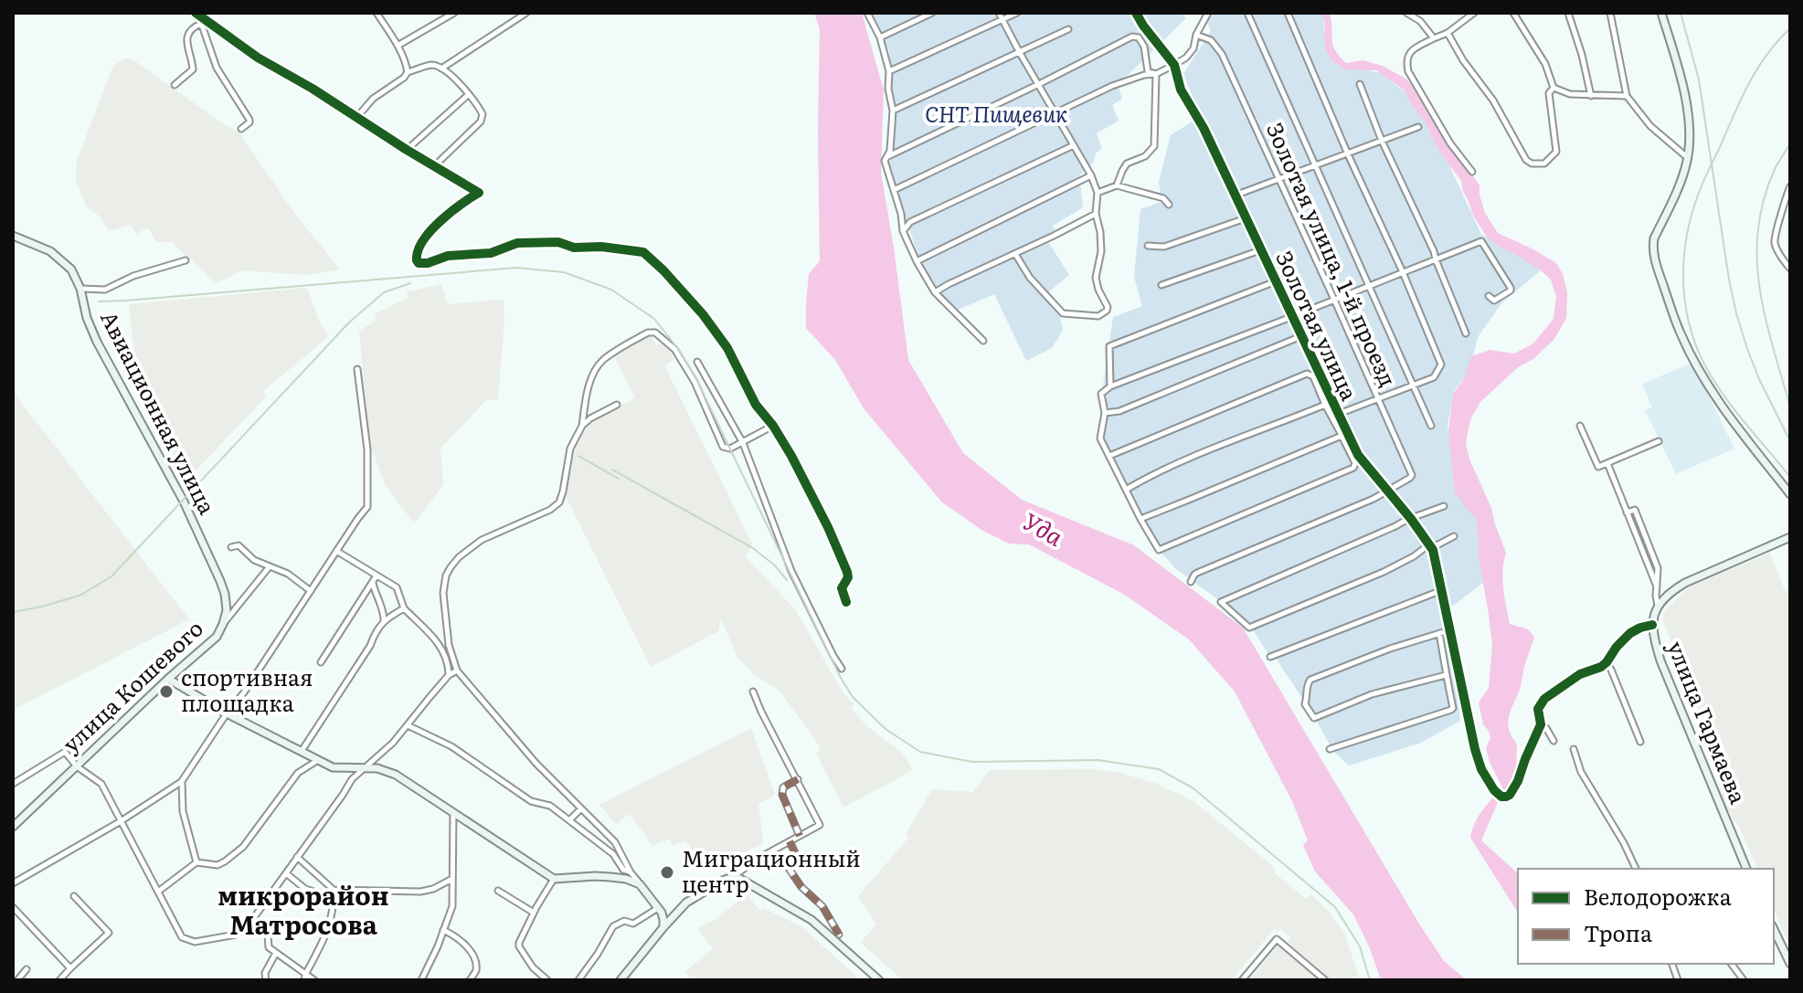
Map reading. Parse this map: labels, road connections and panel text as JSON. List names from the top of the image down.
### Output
{
  "streets": {
    "street": [
      "Золотая улица, 1-й проезд",
      "Золотая улица",
      "Авиационная улица",
      "улица Кошевого",
      "улица Гармаева"
    ]
  },
  "crossings": [
    ["Золотая улица, 1-й проезд", "Золотая улица"],
    ["Авиационная улица", "улица Кошевого"]
  ],
  "districts": ["микрорайон Матросова"],
  "water": ["Уда"],
  "parks": ["СНТ Пищевик"],
  "places": ["спортивная площадка", "Миграционный центр"],
  "legend": ["Велодорожка", "Тропа"]
}
